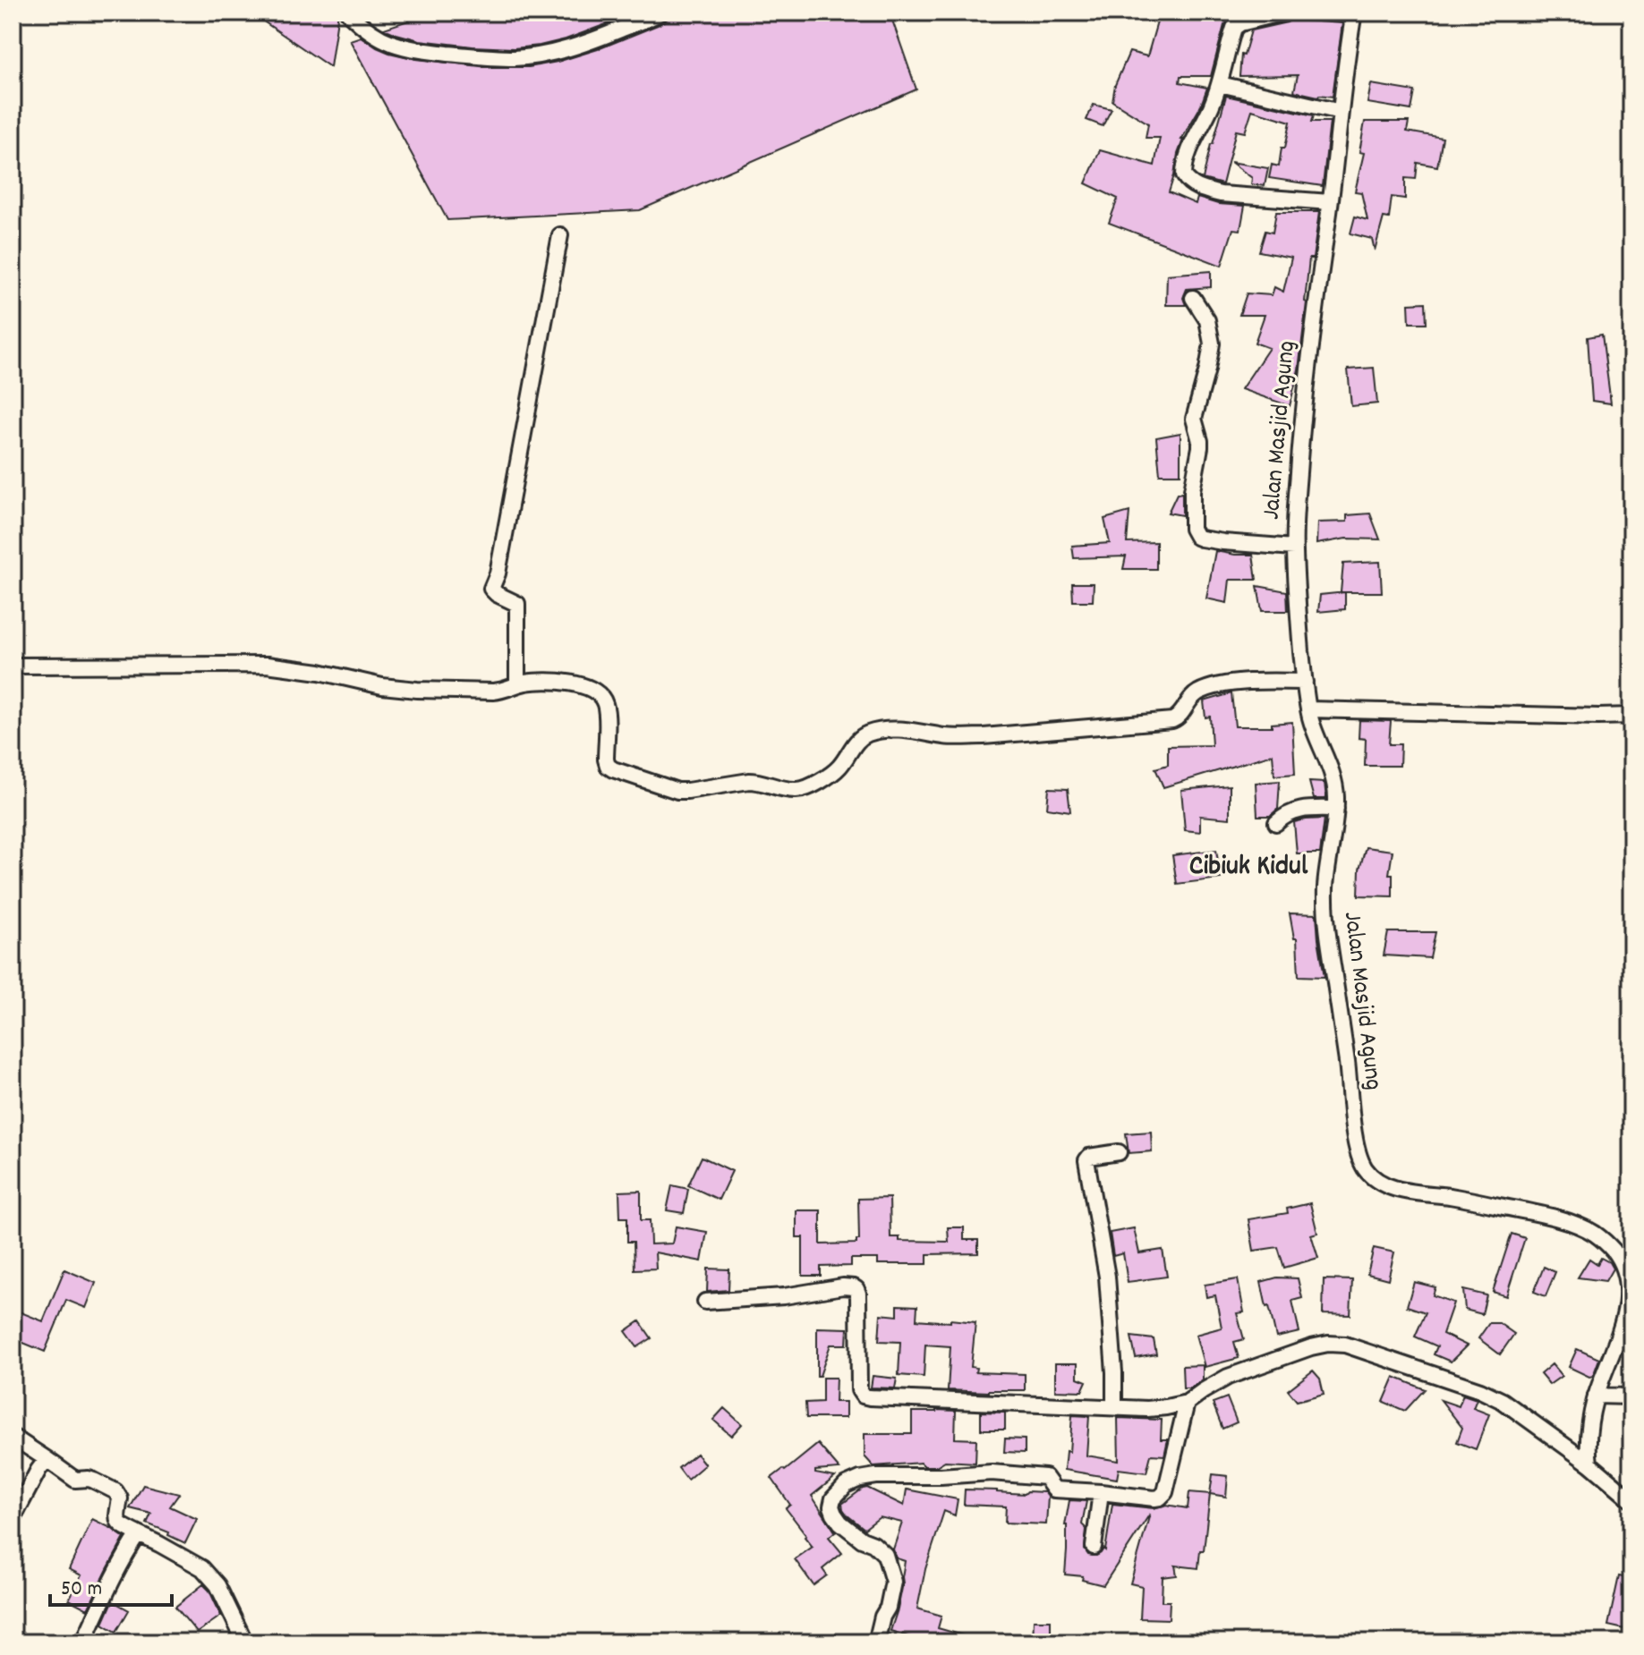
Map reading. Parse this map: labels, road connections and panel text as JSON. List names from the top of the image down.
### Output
{
  "streets": {
    "street": ["Jalan Masjid Agung"]
  },
  "districts": ["Cibiuk Kidul"],
  "scale_bar": "50 m"
}
